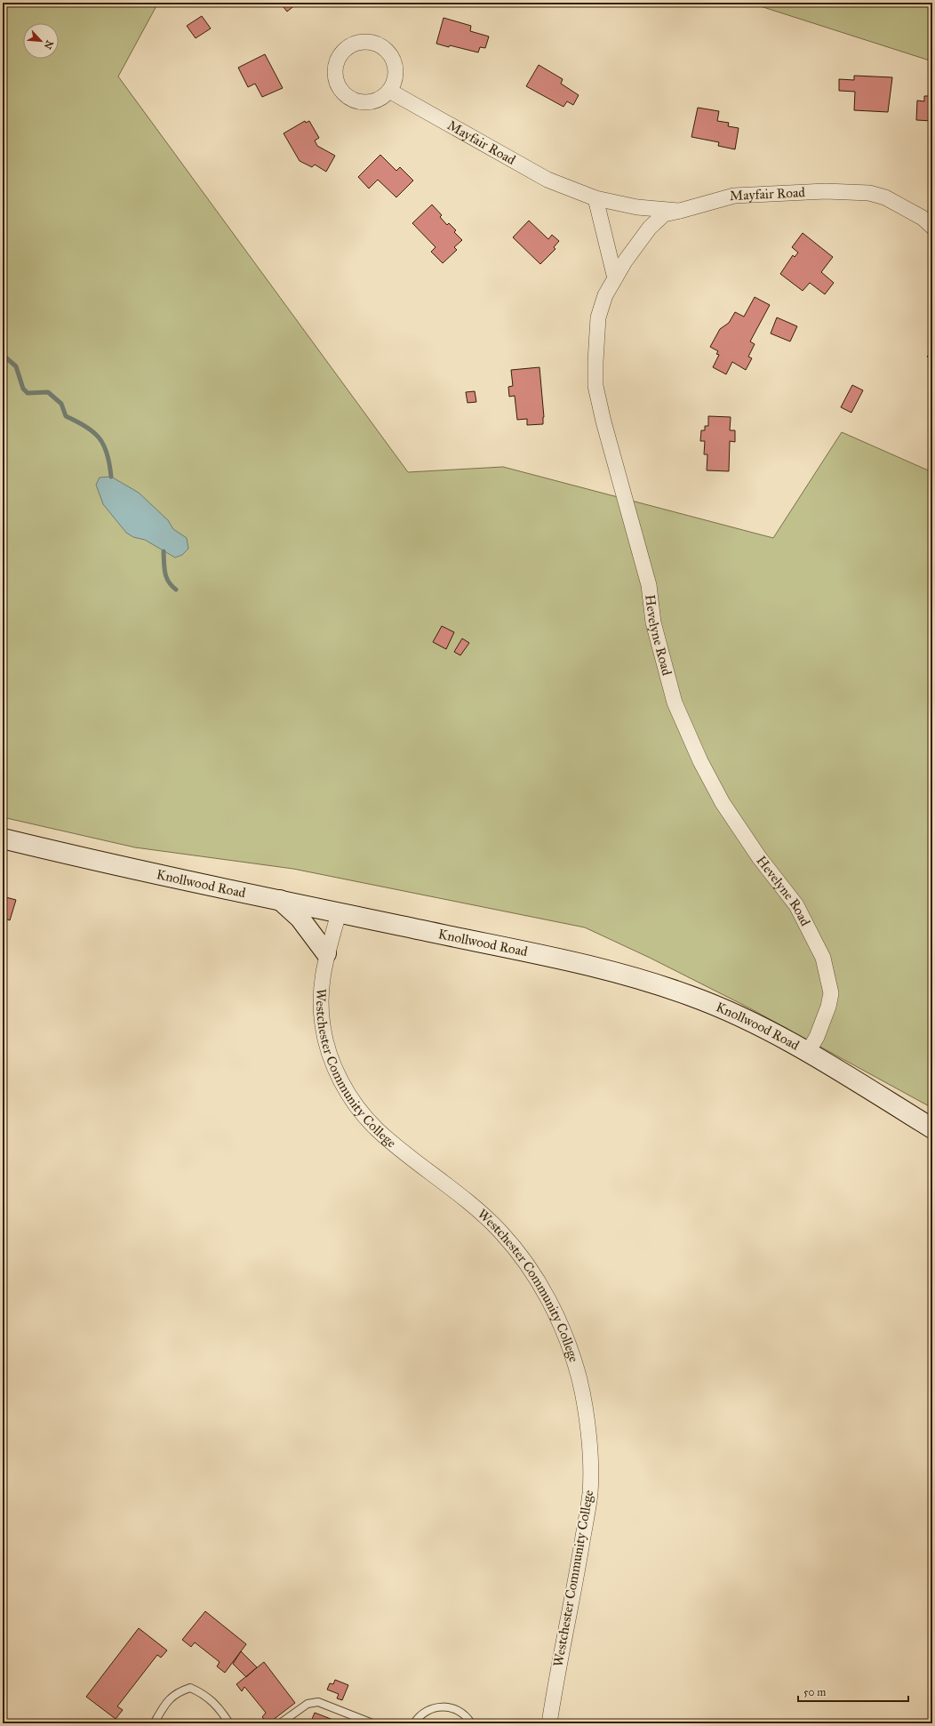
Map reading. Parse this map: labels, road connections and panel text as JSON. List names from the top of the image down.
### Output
{
  "streets": {
    "main road": ["Knollwood Road"],
    "street": ["Mayfair Road", "Hevelyne Road", "Westchester Community College"]
  },
  "crossings": [
    ["Mayfair Road", "Hevelyne Road"],
    ["Hevelyne Road", "Knollwood Road"],
    ["Knollwood Road", "Westchester Community College"]
  ],
  "scale_bar": "50 m",
  "north": "bottom right"
}
